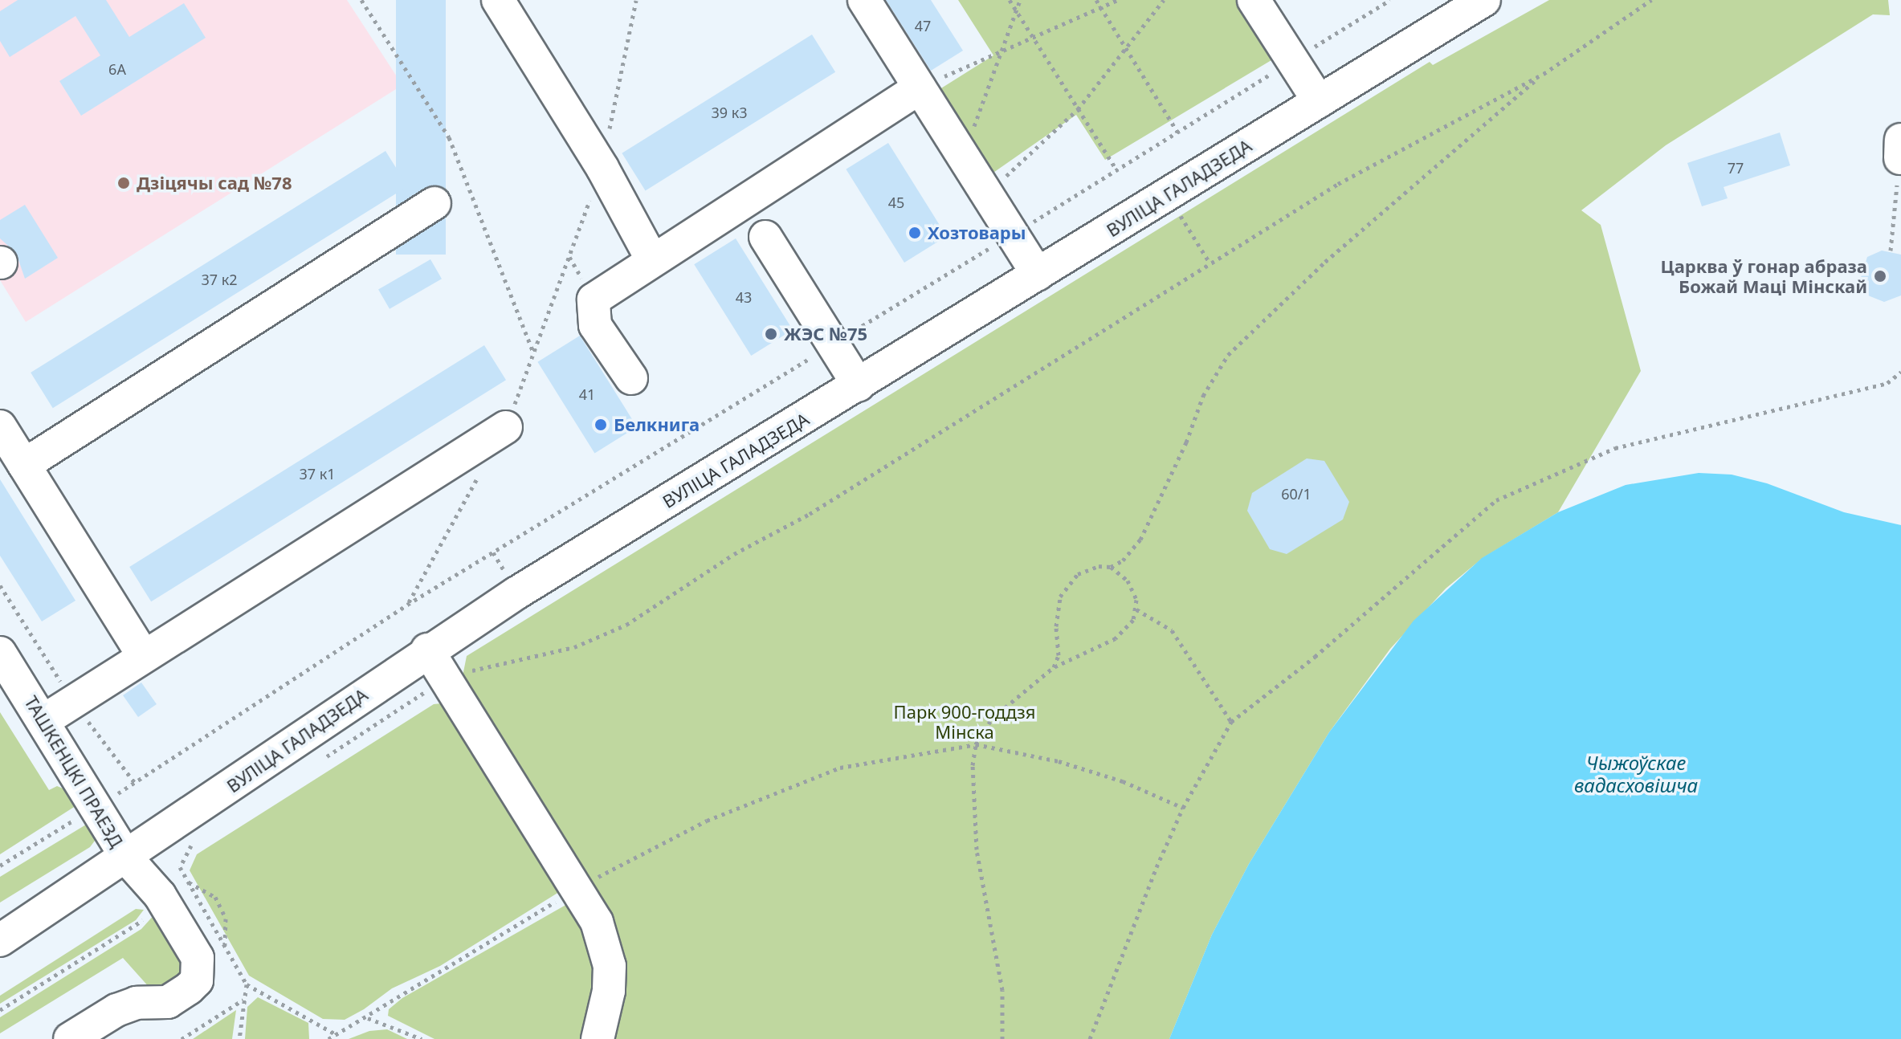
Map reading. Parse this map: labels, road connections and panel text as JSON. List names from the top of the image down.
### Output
{
  "streets": {
    "street": ["ВУЛІЦА ГАЛАДЗЕДА", "ТАШКЕНЦКІ ПРАЕЗД"]
  },
  "crossings": [
    ["ВУЛІЦА ГАЛАДЗЕДА", "ТАШКЕНЦКІ ПРАЕЗД"]
  ],
  "water": ["Чыжоўскае вадасховішча"],
  "parks": ["Парк 900-годдзя Мінска"],
  "places": [
    "Дзіцячы сад №78",
    "Хозтовары",
    "Царква ў гонар абраза Божай Маці Мінскай",
    "ЖЭС №75",
    "Белкнига"
  ],
  "house_numbers": [
    "47",
    "6А",
    "39 к3",
    "77",
    "45",
    "37 к2",
    "43",
    "41",
    "37 к1",
    "60/1"
  ]
}
